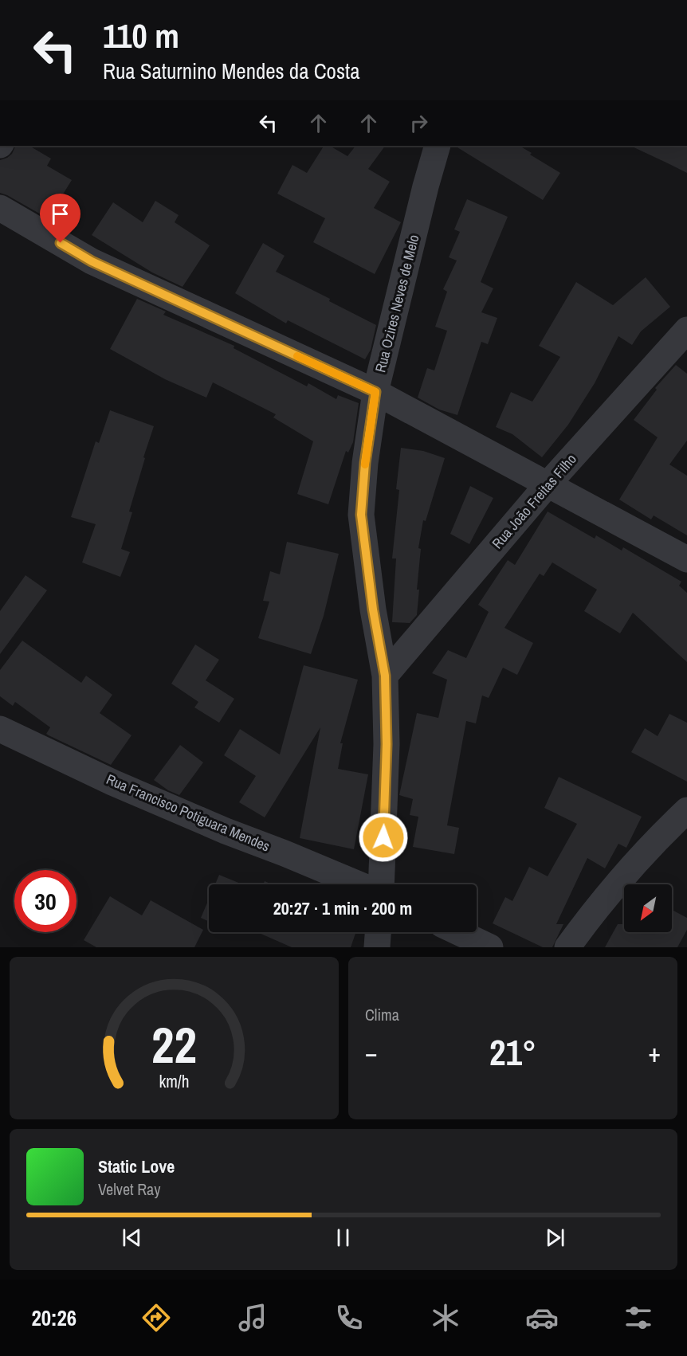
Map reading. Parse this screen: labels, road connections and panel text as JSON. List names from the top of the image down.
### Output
{
  "streets": {
    "street": ["Rua Ozires Neves de Melo", "Rua João Freitas Filho", "Rua Francisco Potiguara Mendes"]
  },
  "crossings": [
    ["Rua Ozires Neves de Melo", "Rua João Freitas Filho"]
  ],
  "north": "bottom left",
  "page": {
    "turn": ["110 m", "Rua Saturnino Mendes da Costa"],
    "limit": "30",
    "trip": "20:27 · 1 min · 200 m",
    "tile": "Clima",
    "heat": ["−", "21°", "+"],
    "song": ["Static Love", "Velvet Ray"],
    "tabs": "20:26",
    "gauge": ["22", "km/h"]
  }
}
